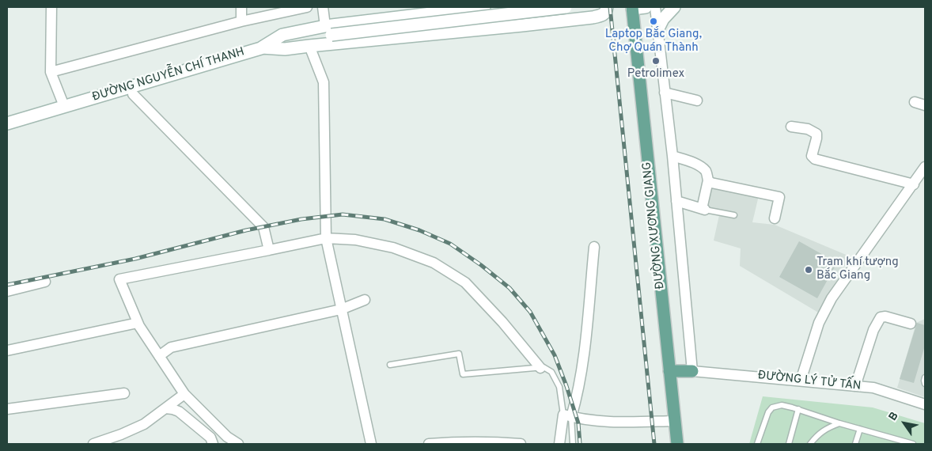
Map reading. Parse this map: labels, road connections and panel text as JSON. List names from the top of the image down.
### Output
{
  "streets": {
    "main road": ["ĐƯỜNG XƯƠNG GIANG"],
    "street": ["ĐƯỜNG NGUYỄN CHÍ THANH", "ĐƯỜNG LÝ TỬ TẤN"]
  },
  "crossings": [
    ["ĐƯỜNG XƯƠNG GIANG", "ĐƯỜNG LÝ TỬ TẤN"]
  ],
  "places": ["Laptop Bắc Giang, Chợ Quán Thành", "Petrolimex", "Trạm khí tượng Bắc Giang"],
  "north": "top left"
}
